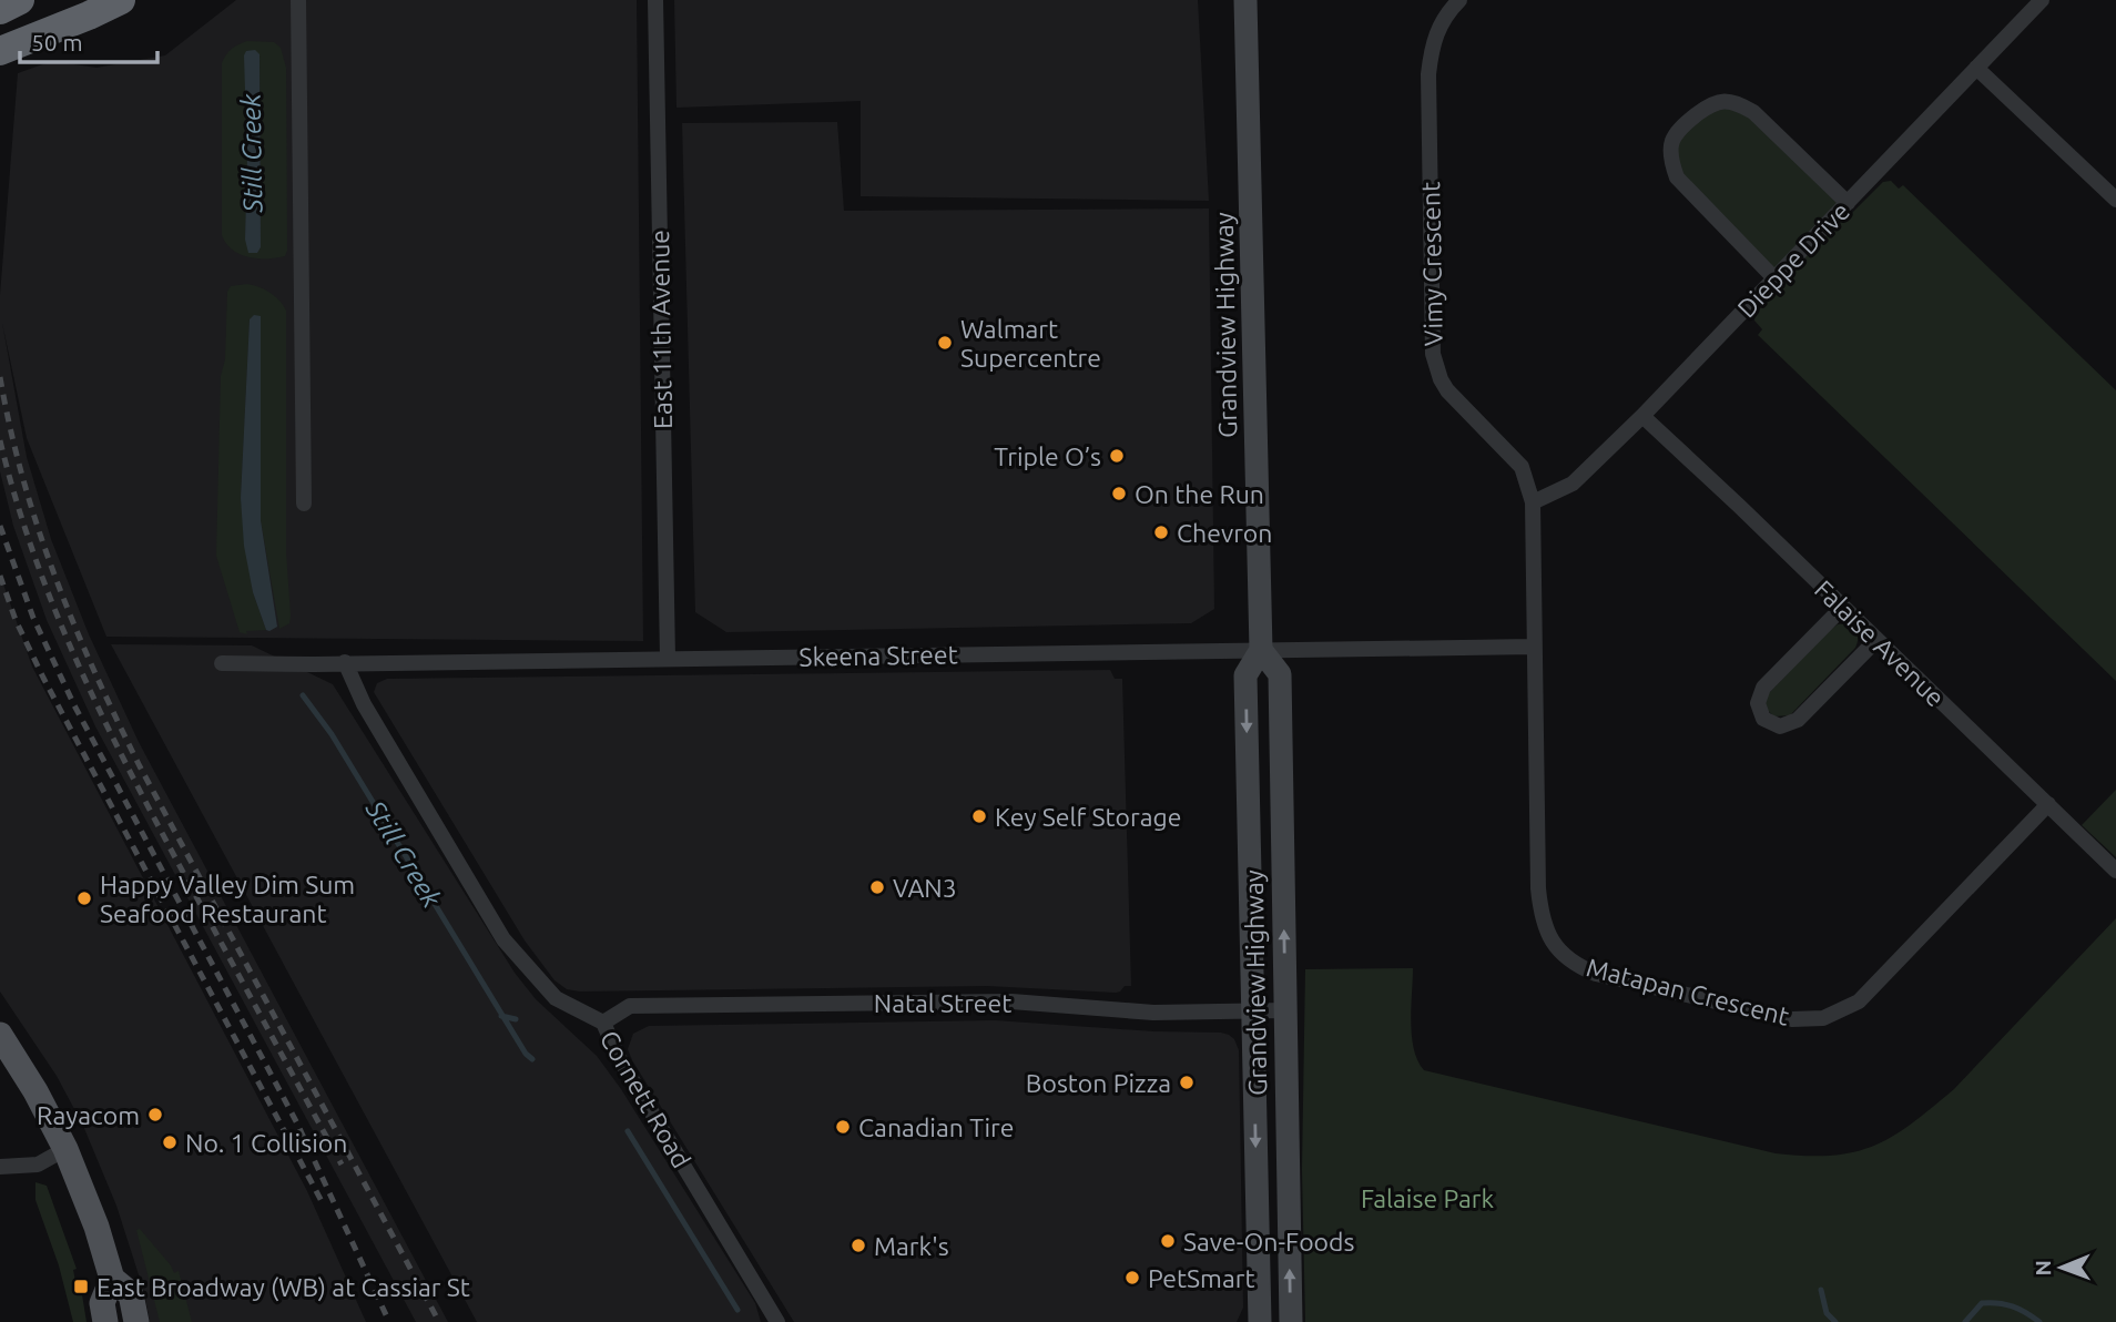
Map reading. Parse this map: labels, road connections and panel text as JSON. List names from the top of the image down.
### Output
{
  "streets": {
    "main road": ["Grandview Highway"],
    "street": [
      "Dieppe Drive",
      "Vimy Crescent",
      "East 11th Avenue",
      "Falaise Avenue",
      "Skeena Street",
      "Matapan Crescent",
      "Natal Street",
      "Cornett Road"
    ]
  },
  "crossings": [
    ["Dieppe Drive", "Vimy Crescent"],
    ["Dieppe Drive", "Falaise Avenue"],
    ["Dieppe Drive", "Matapan Crescent"],
    ["Vimy Crescent", "Matapan Crescent"],
    ["Grandview Highway", "Skeena Street"],
    ["Grandview Highway", "Natal Street"],
    ["East 11th Avenue", "Skeena Street"],
    ["Falaise Avenue", "Matapan Crescent"],
    ["Skeena Street", "Matapan Crescent"],
    ["Skeena Street", "Cornett Road"],
    ["Natal Street", "Cornett Road"]
  ],
  "water": ["Still Creek"],
  "parks": ["Falaise Park"],
  "places": {
    "other": [
      "Walmart Supercentre",
      "Triple O’s",
      "On the Run",
      "Chevron",
      "Key Self Storage",
      "VAN3",
      "Happy Valley Dim Sum Seafood Restaurant",
      "Boston Pizza",
      "Rayacom",
      "Canadian Tire",
      "No. 1 Collision",
      "Save-On-Foods",
      "Mark's",
      "PetSmart"
    ],
    "transit": ["East Broadway (WB) at Cassiar St"]
  },
  "scale_bar": "50 m",
  "north": "left"
}
